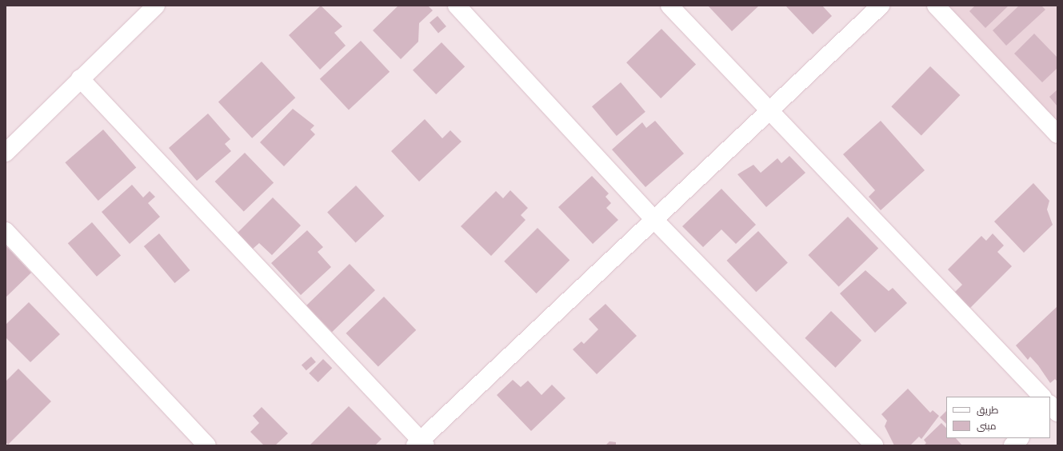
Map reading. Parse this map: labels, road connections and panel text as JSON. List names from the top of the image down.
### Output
{
  "legend": ["طريق", "مبنى"]
}
